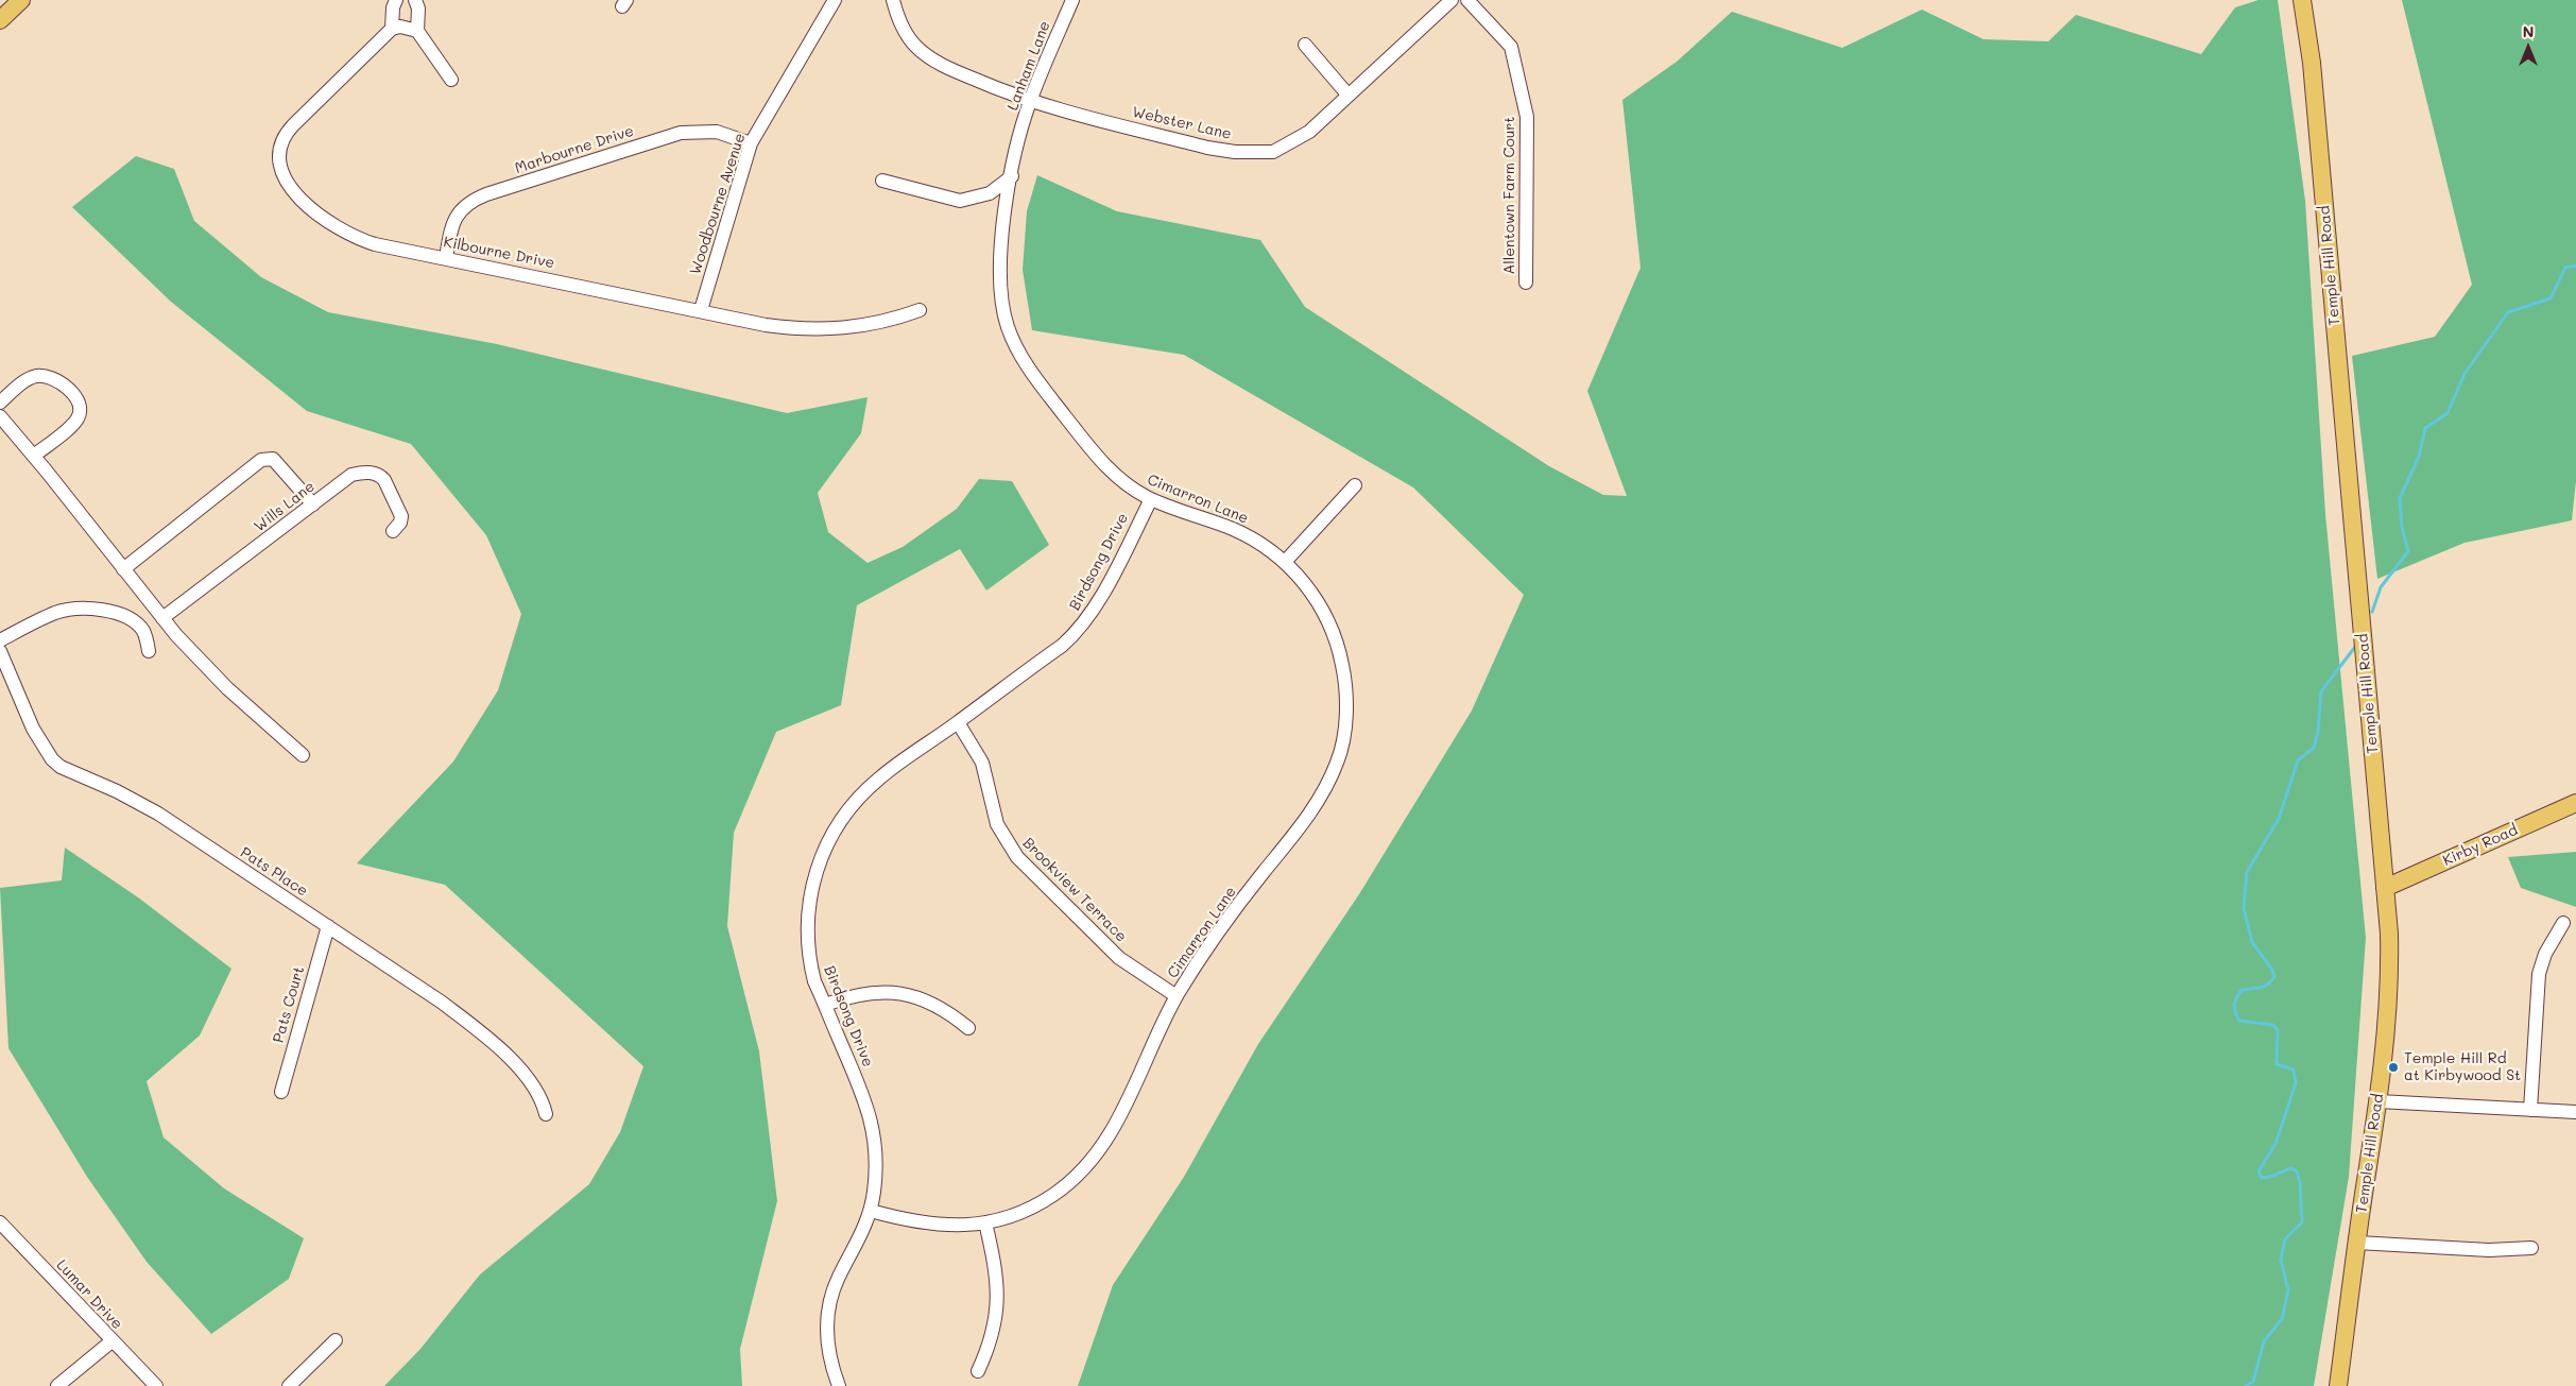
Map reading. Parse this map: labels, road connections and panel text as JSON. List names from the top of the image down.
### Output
{
  "streets": {
    "main road": ["Temple Hill Road", "Kirby Road"],
    "street": [
      "Lanham Lane",
      "Webster Lane",
      "Marbourne Drive",
      "Allentown Farm Court",
      "Woodbourne Avenue",
      "Kilbourne Drive",
      "Cimarron Lane",
      "Wills Lane",
      "Birdsong Drive",
      "Pats Place",
      "Brookview Terrace",
      "Pats Court",
      "Lumar Drive"
    ]
  },
  "crossings": [
    ["Lanham Lane", "Webster Lane"],
    ["Lanham Lane", "Cimarron Lane"],
    ["Marbourne Drive", "Woodbourne Avenue"],
    ["Marbourne Drive", "Kilbourne Drive"],
    ["Woodbourne Avenue", "Kilbourne Drive"],
    ["Temple Hill Road", "Kirby Road"],
    ["Cimarron Lane", "Birdsong Drive"],
    ["Cimarron Lane", "Brookview Terrace"],
    ["Birdsong Drive", "Brookview Terrace"],
    ["Pats Place", "Pats Court"]
  ],
  "places": ["Temple Hill Rd at Kirbywood St"],
  "north": "top"
}
